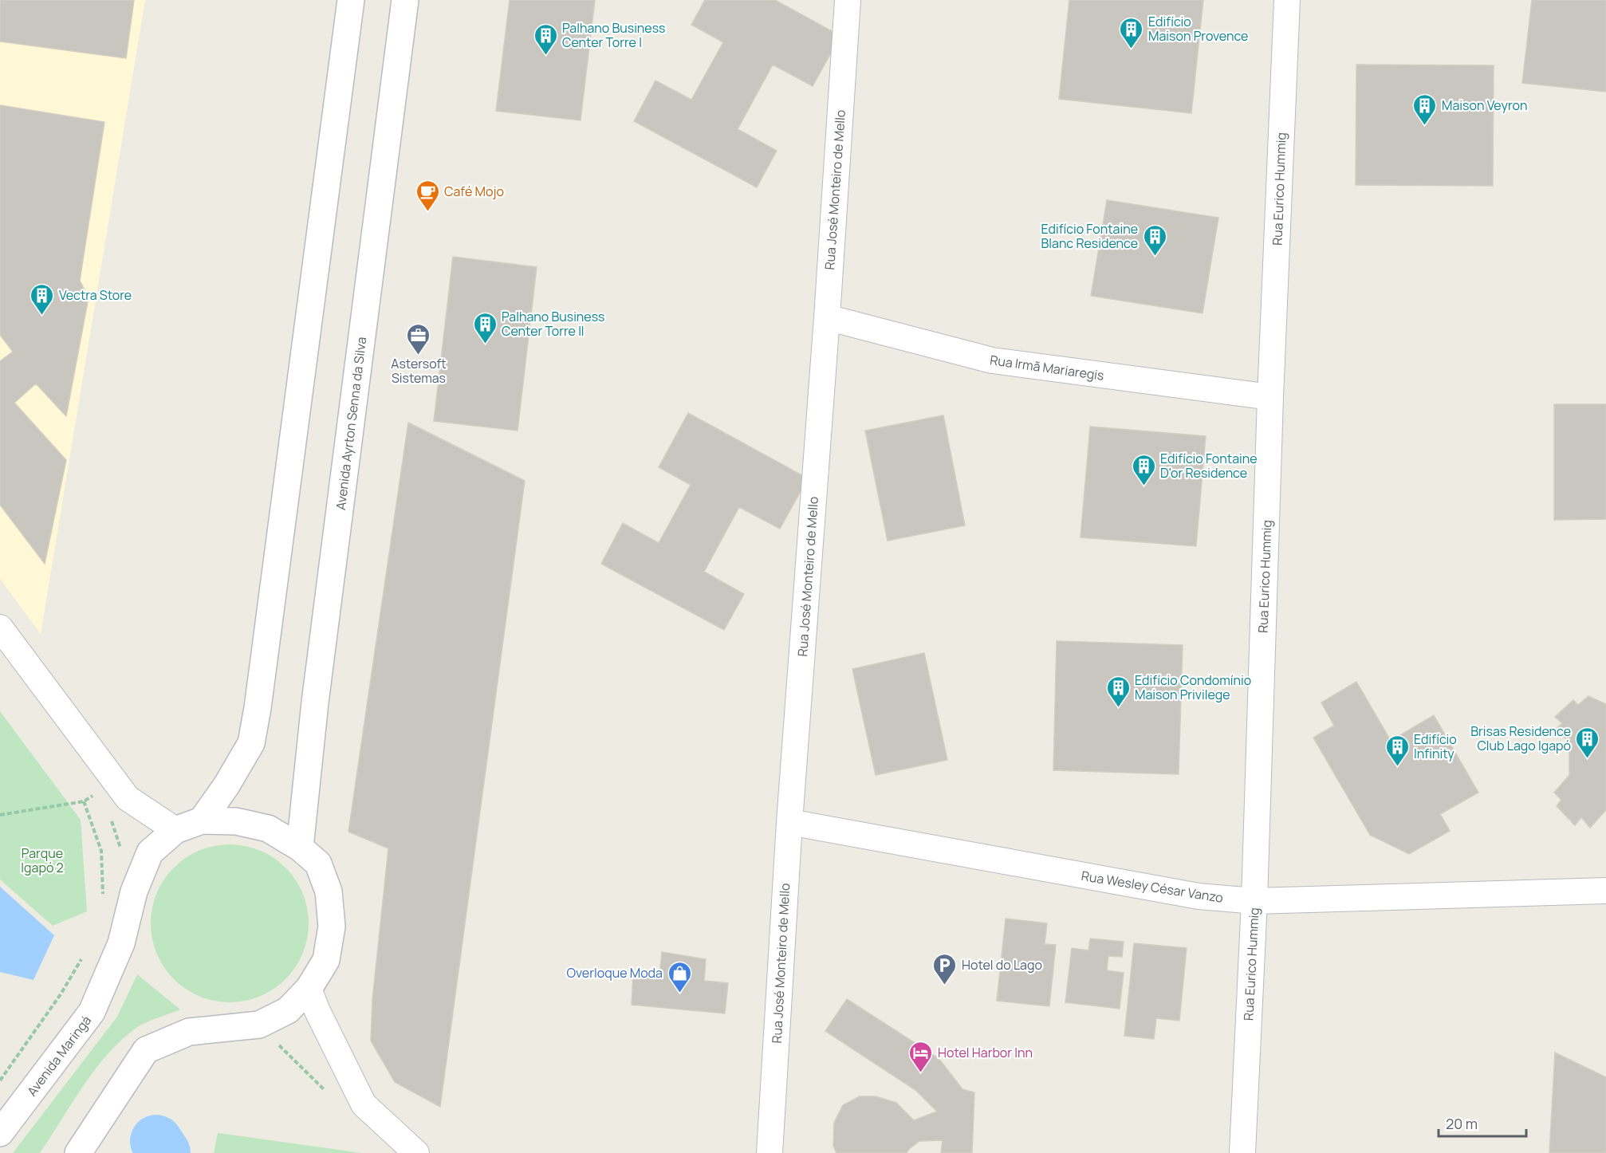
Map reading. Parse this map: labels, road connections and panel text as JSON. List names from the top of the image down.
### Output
{
  "streets": {
    "main road": ["Avenida Ayrton Senna da Silva", "Avenida Maringá"],
    "street": [
      "Rua Eurico Hummig",
      "Rua José Monteiro de Mello",
      "Rua Irmã Mariaregis",
      "Rua Wesley César Vanzo"
    ]
  },
  "crossings": [
    ["Rua Eurico Hummig", "Rua Irmã Mariaregis"],
    ["Rua Eurico Hummig", "Rua Wesley César Vanzo"],
    ["Rua José Monteiro de Mello", "Rua Irmã Mariaregis"],
    ["Rua José Monteiro de Mello", "Rua Wesley César Vanzo"]
  ],
  "parks": ["Parque Igapó 2"],
  "places": {
    "building": [
      "Edifício Maison Provence",
      "Palhano Business Center Torre I",
      "Maison Veyron",
      "Edifício Fontaine Blanc Residence",
      "Vectra Store",
      "Palhano Business Center Torre II",
      "Edifício Fontaine D'or Residence",
      "Edifício Condomínio Maison Privilege",
      "Brisas Residence Club Lago Igapó",
      "Edifício Infinity"
    ],
    "cafe": ["Café Mojo"],
    "office": ["Astersoft Sistemas"],
    "parking": ["Hotel do Lago"],
    "shop": ["Overloque Moda"],
    "hotel": ["Hotel Harbor Inn"]
  },
  "scale_bar": "20 m"
}
